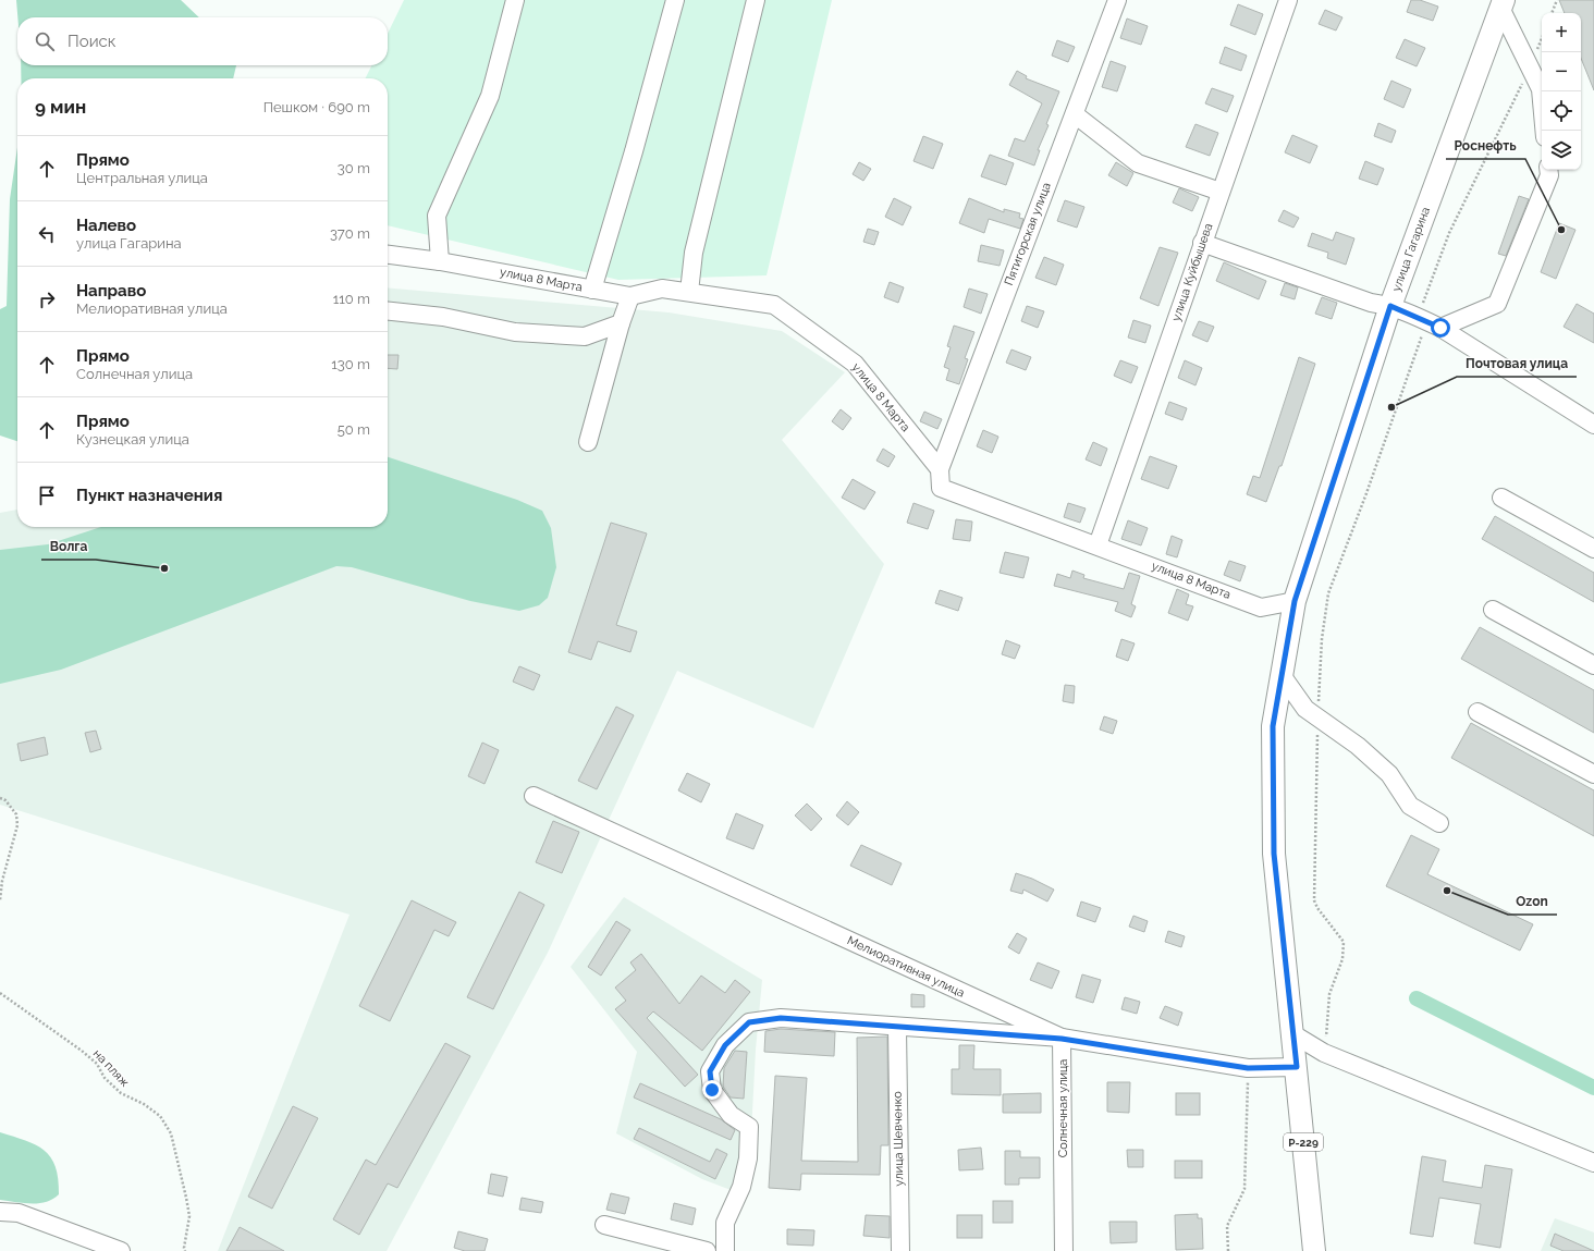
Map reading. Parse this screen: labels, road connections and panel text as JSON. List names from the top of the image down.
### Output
{
  "streets": {
    "main road": ["улица Гагарина", "Р-229"],
    "street": [
      "Пятигорская улица",
      "улица Куйбышева",
      "улица 8 Марта",
      "Мелиоративная улица",
      "Солнечная улица",
      "улица Шевченко"
    ],
    "path": ["на пляж"]
  },
  "crossings": [
    ["Пятигорская улица", "улица 8 Марта"],
    ["улица Гагарина", "улица 8 Марта"],
    ["улица Гагарина", "Мелиоративная улица"],
    ["улица Куйбышева", "улица 8 Марта"],
    ["Мелиоративная улица", "Солнечная улица"]
  ],
  "places": [
    "Роснефть",
    "Почтовая улица",
    "Волга",
    "Ozon"
  ],
  "page": {
    "map_buttons": ["+", "−"],
    "search": "Поиск",
    "heading": ["9 мин", "Пешком · 690 m"],
    "list": [
      ["Прямо", "Центральная улица", "30 m"],
      ["Налево", "улица Гагарина", "370 m"],
      ["Направо", "Мелиоративная улица", "110 m"],
      ["Прямо", "Солнечная улица", "130 m"],
      ["Прямо", "Кузнецкая улица", "50 m"],
      "Пункт назначения"
    ]
  }
}
